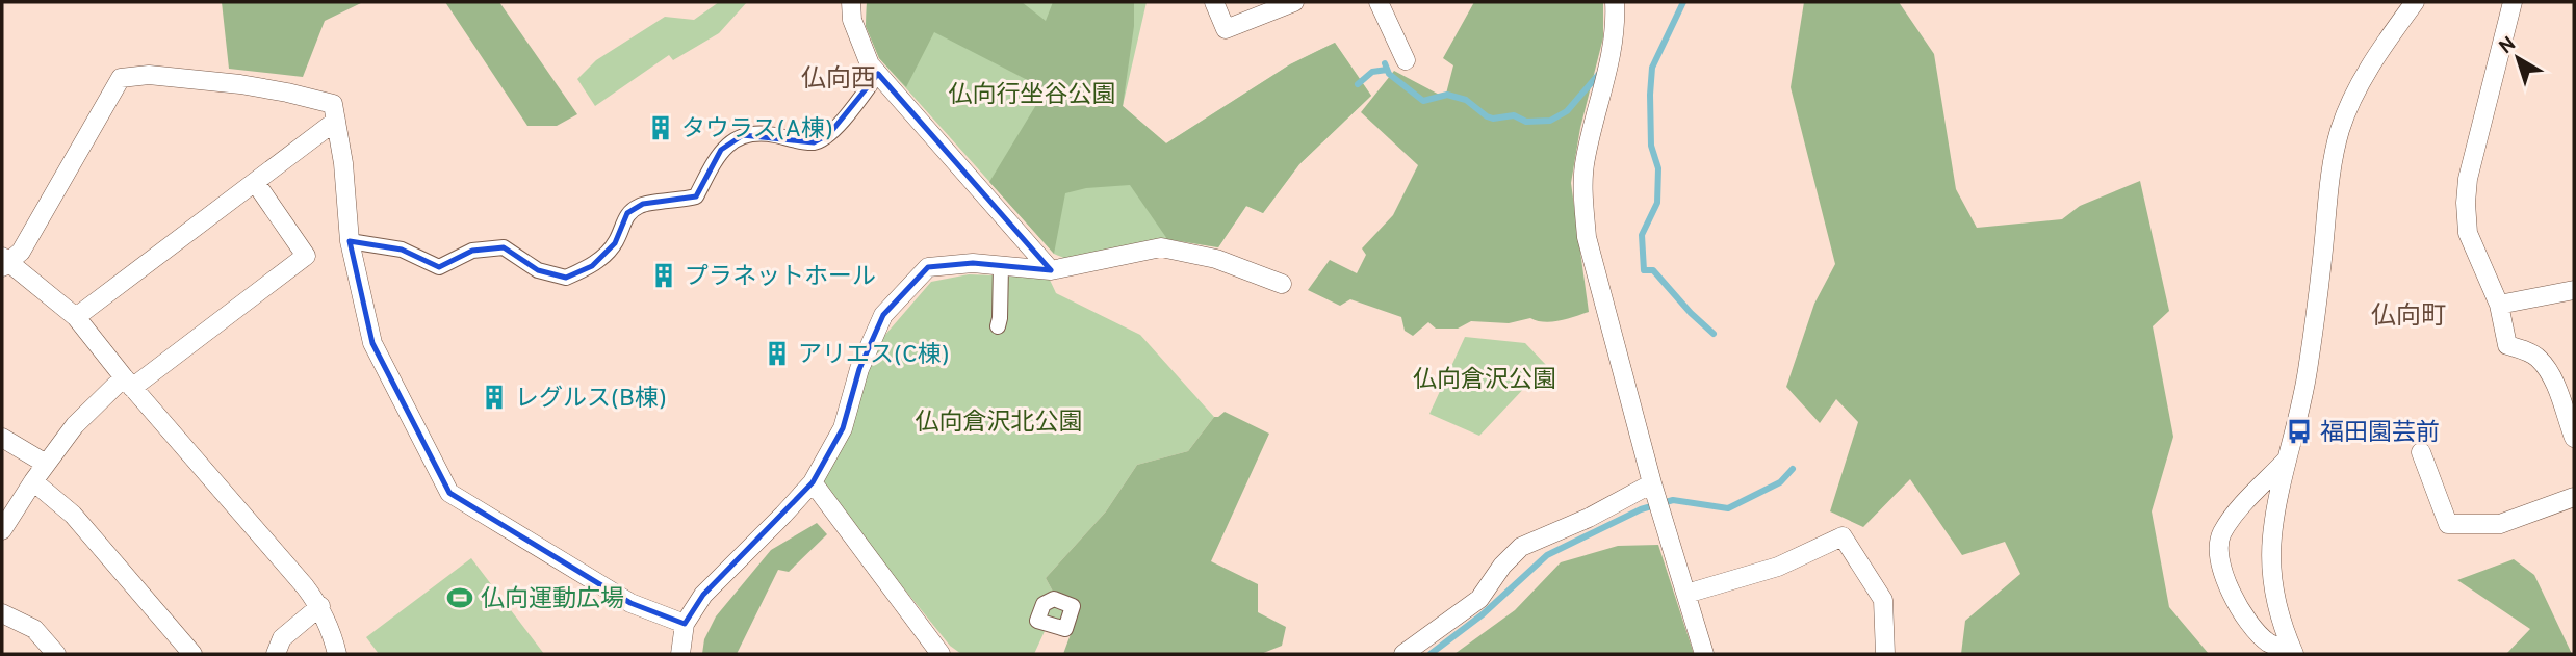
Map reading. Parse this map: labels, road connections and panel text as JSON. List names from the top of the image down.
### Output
{
  "districts": ["仏向西", "仏向町"],
  "parks": ["仏向行坐谷公園", "仏向倉沢公園", "仏向倉沢北公園"],
  "places": {
    "building": [
      "タウラス(A棟)",
      "プラネットホール",
      "アリエス(C棟)",
      "レグルス(B棟)"
    ],
    "bus stop": ["福田園芸前"],
    "sports": ["仏向運動広場"]
  },
  "north": "top left"
}
